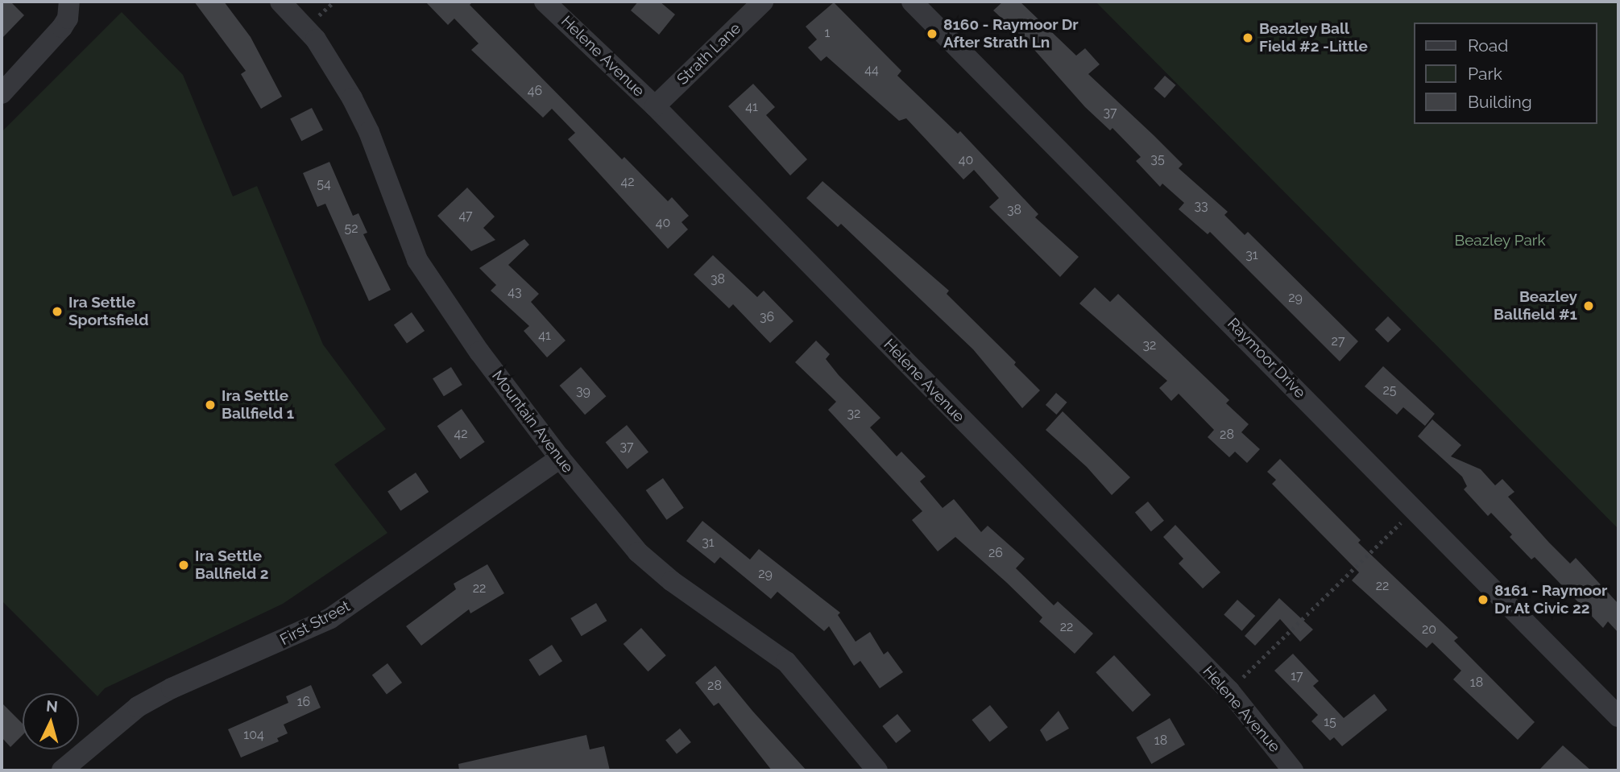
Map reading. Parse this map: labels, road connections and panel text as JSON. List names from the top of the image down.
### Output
{
  "streets": {
    "street": [
      "Strath Lane",
      "Helene Avenue",
      "Raymoor Drive",
      "Mountain Avenue",
      "First Street"
    ]
  },
  "crossings": [
    ["Strath Lane", "Helene Avenue"],
    ["Mountain Avenue", "First Street"]
  ],
  "parks": ["Beazley Park"],
  "places": [
    "8160 - Raymoor Dr After Strath Ln",
    "Beazley Ball Field #2 -Little",
    "Beazley Ballfield #1",
    "Ira Settle Sportsfield",
    "Ira Settle Ballfield 1",
    "Ira Settle Ballfield 2",
    "8161 - Raymoor Dr At Civic 22"
  ],
  "house_numbers": [
    "1",
    "44",
    "46",
    "41",
    "37",
    "35",
    "40",
    "42",
    "54",
    "33",
    "38",
    "47",
    "40",
    "52",
    "31",
    "38",
    "43",
    "29",
    "36",
    "41",
    "27",
    "32",
    "25",
    "39",
    "32",
    "42",
    "28",
    "37",
    "31",
    "26",
    "29",
    "22",
    "22",
    "22",
    "20",
    "17",
    "18",
    "28",
    "16",
    "15",
    "104",
    "18"
  ],
  "legend": ["Road", "Park", "Building"],
  "north": "top"
}
